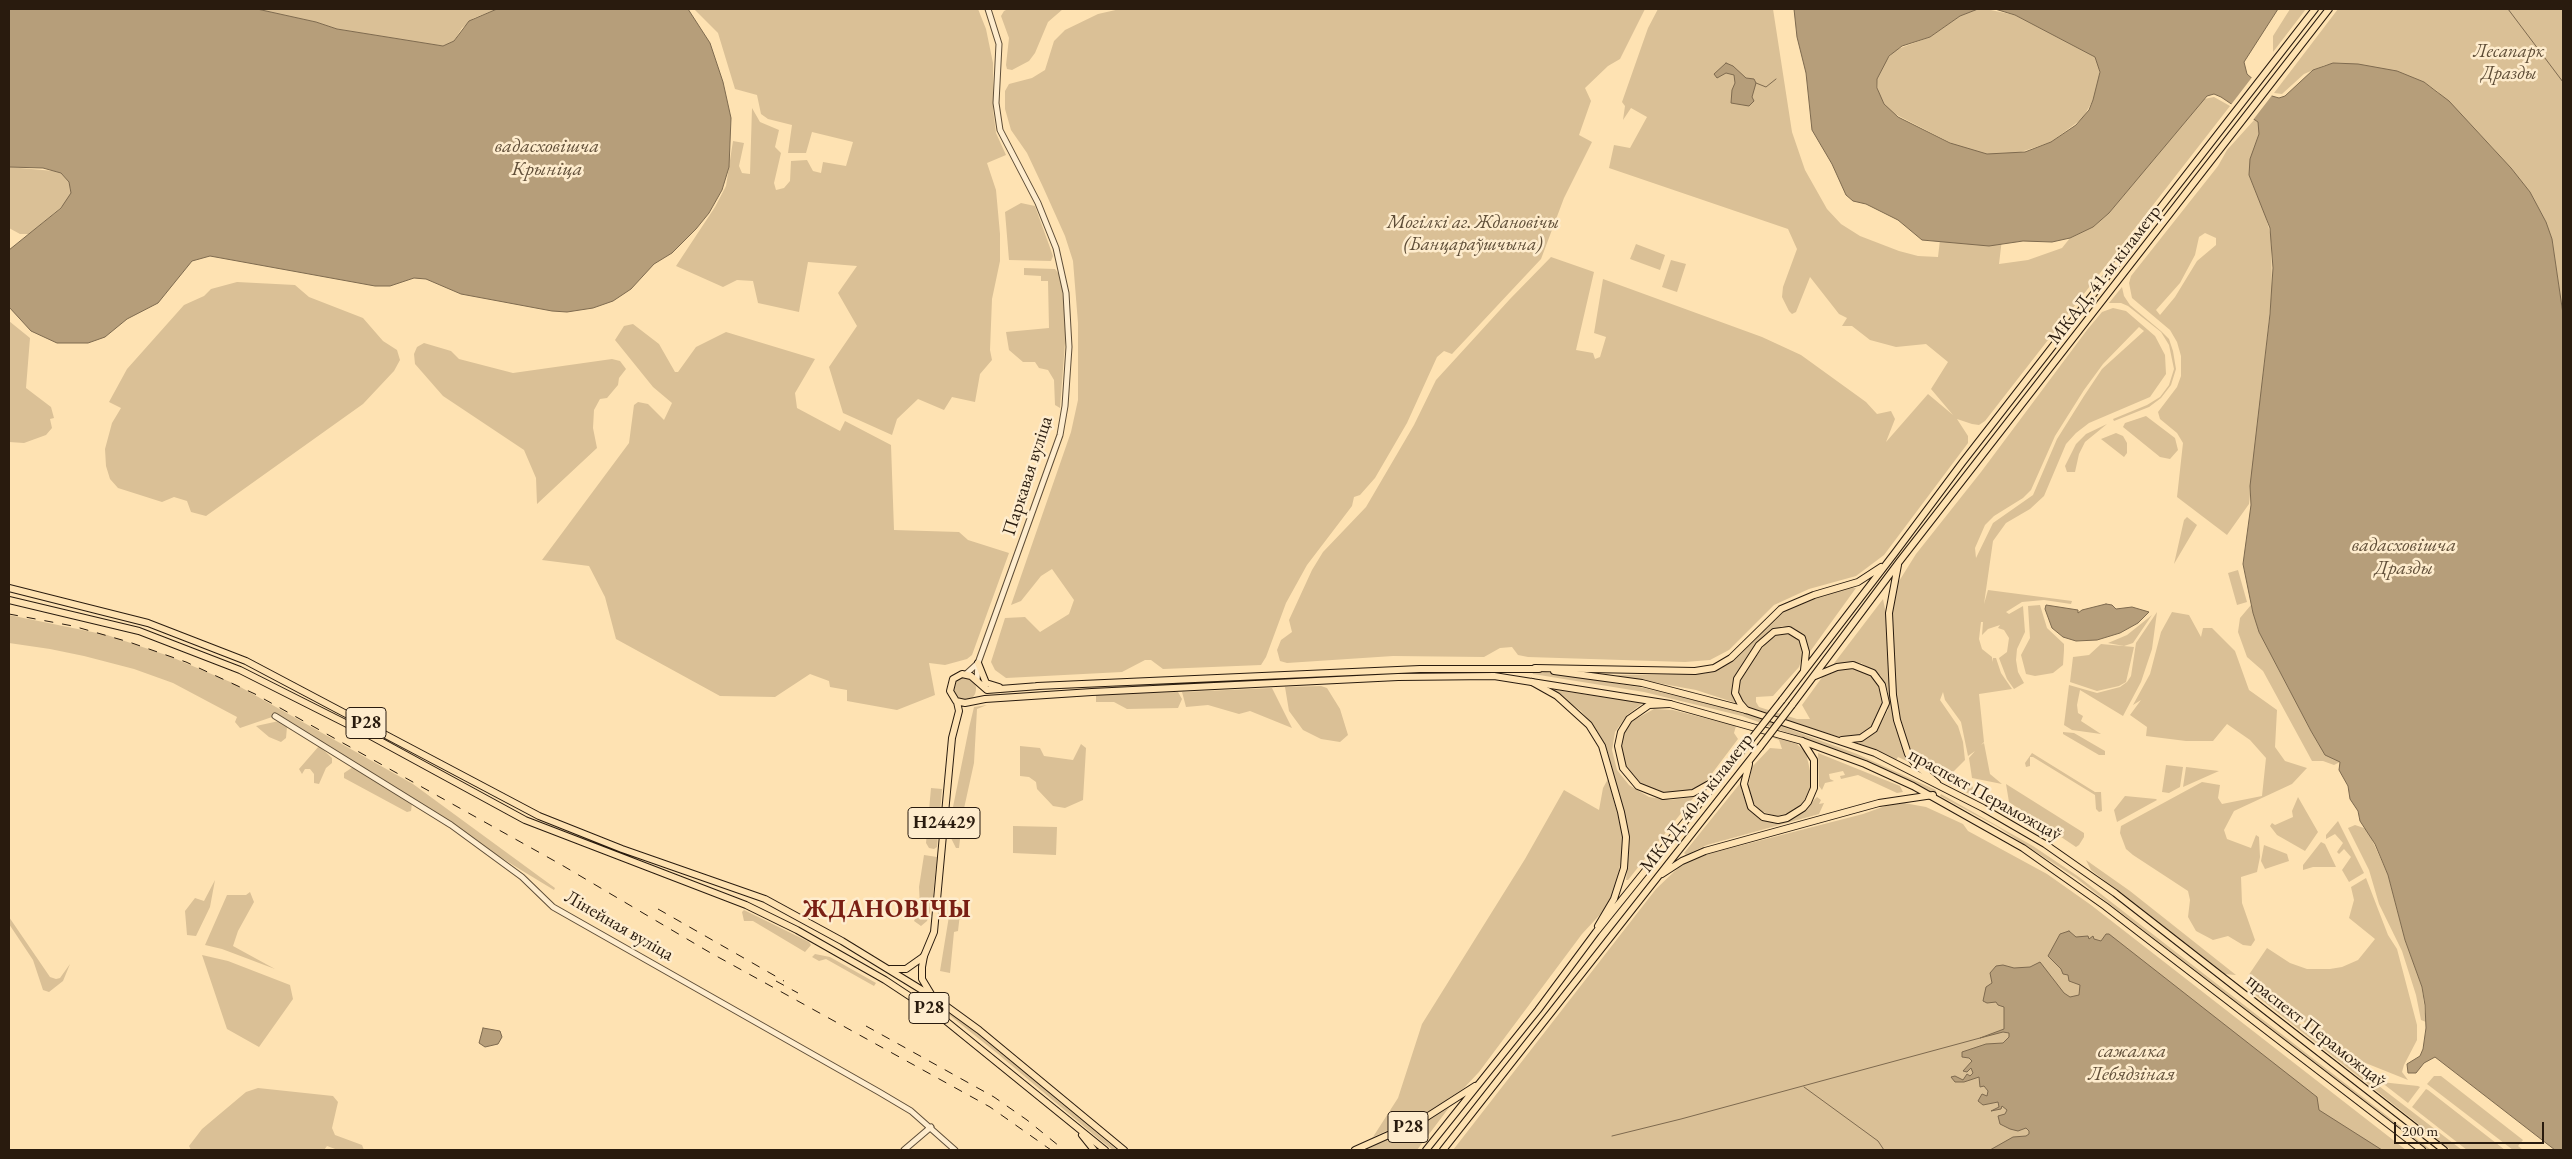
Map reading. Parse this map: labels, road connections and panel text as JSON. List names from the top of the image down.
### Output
{
  "streets": {
    "main road": [
      "МКАД, 41-ы кіламетр",
      "Р28",
      "праспект Пераможцаў",
      "МКАД, 40-ы кіламетр",
      "Н24429"
    ],
    "street": ["Паркавая вуліца", "Лінейная вуліца"]
  },
  "crossings": [
    ["МКАД, 41-ы кіламетр", "МКАД, 40-ы кіламетр"],
    ["Паркавая вуліца", "праспект Пераможцаў"],
    ["Паркавая вуліца", "Н24429"],
    ["Р28", "МКАД, 40-ы кіламетр"],
    ["Р28", "Н24429"],
    ["праспект Пераможцаў", "Н24429"]
  ],
  "districts": ["ЖДАНОВІЧЫ"],
  "water": ["вадасховішча Крыніца", "вадасховішча Дразды", "сажалка Лебядзіная"],
  "parks": ["Лесапарк Дразды", "Могілкі аг. Ждановічы (Банцараўшчына)"],
  "scale_bar": "200 m"
}
